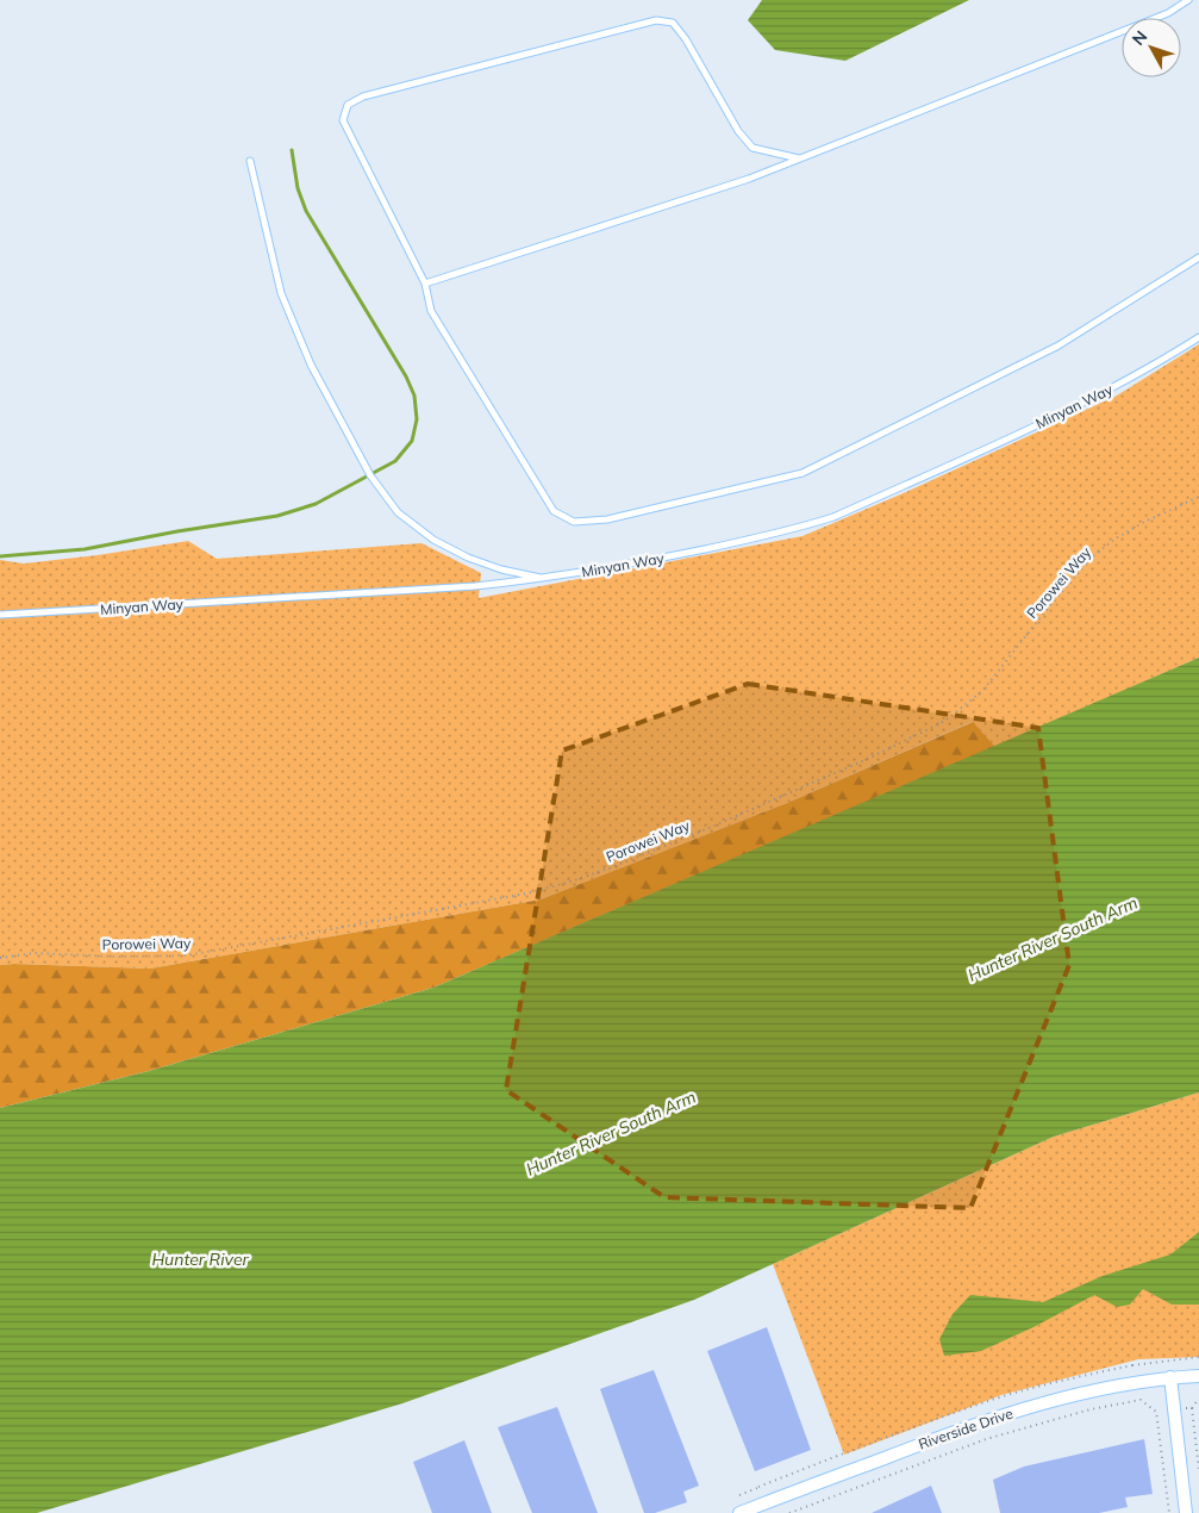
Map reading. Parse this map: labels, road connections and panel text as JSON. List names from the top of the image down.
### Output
{
  "streets": {
    "street": ["Riverside Drive"],
    "lane": ["Minyan Way"],
    "path": ["Porowei Way"]
  },
  "water": ["Hunter River South Arm", "Hunter River"],
  "north": "top left"
}
